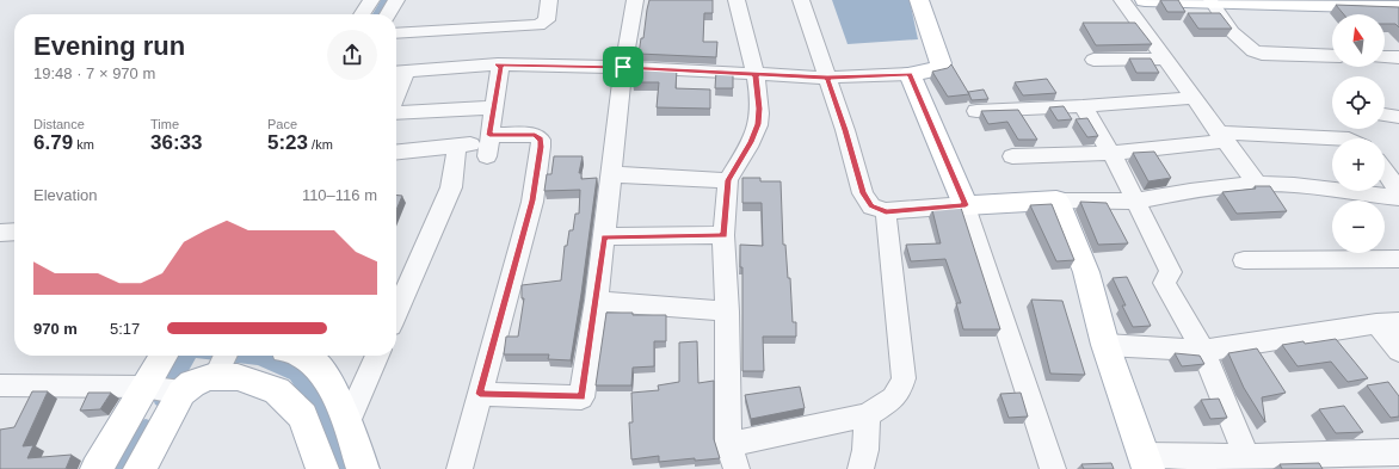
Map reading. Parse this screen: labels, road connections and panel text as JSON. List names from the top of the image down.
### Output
{
  "north": "top",
  "page": {
    "map_buttons": ["+", "−"],
    "heading": ["Evening run", "19:48 · 7 × 970 m"],
    "stats": [
      ["Distance", "6.79 km"],
      ["Time", "36:33"],
      ["Pace", "5:23 /km"]
    ],
    "chart": ["Elevation", "110–116 m"],
    "list": [
      {
        "name": "970 m",
        "note": "5:17"
      }
    ]
  }
}
